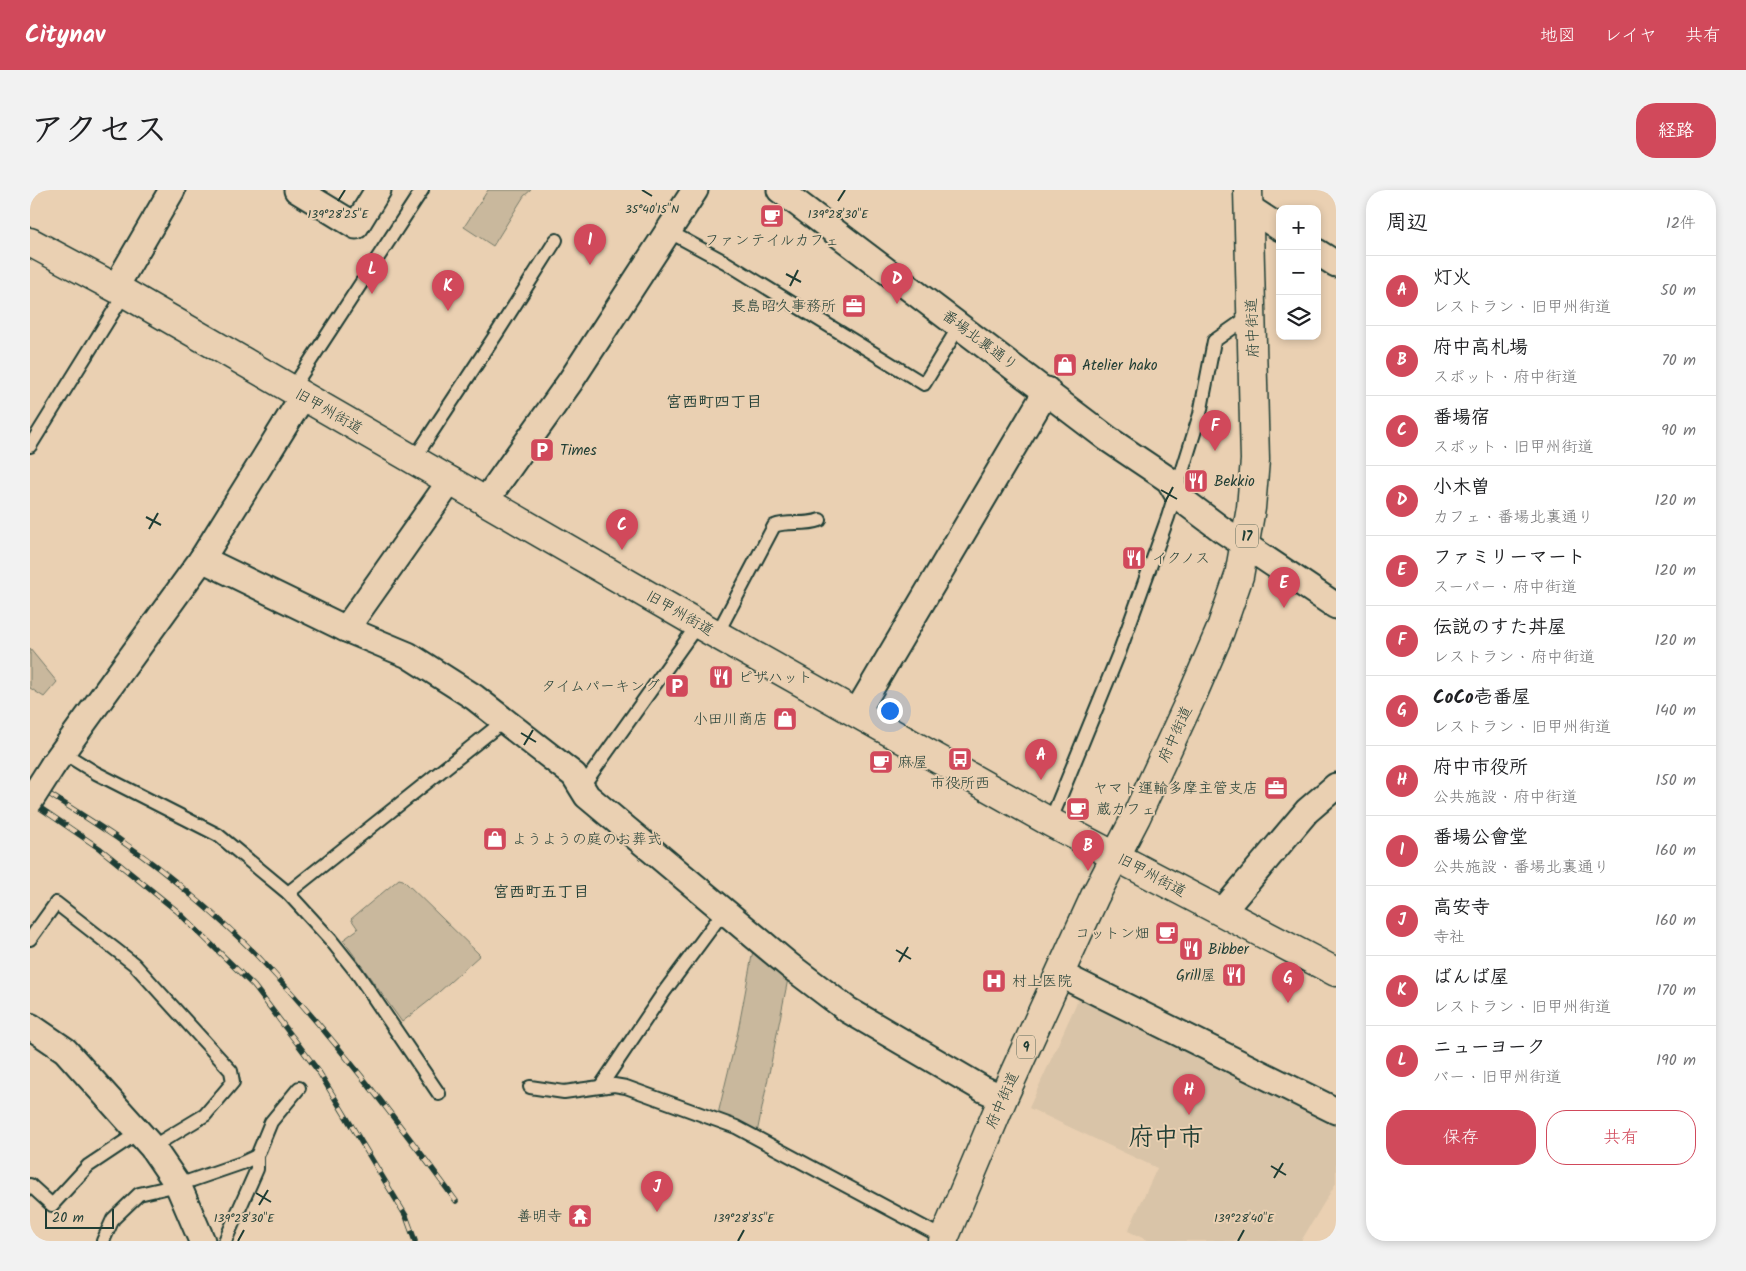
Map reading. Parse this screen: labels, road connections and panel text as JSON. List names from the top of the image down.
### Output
{
  "streets": {
    "main road": [
      "府中街道",
      "旧甲州街道",
      "17",
      "9"
    ],
    "street": ["番場北裏通り"]
  },
  "crossings": [
    ["府中街道", "番場北裏通り"],
    ["府中街道", "旧甲州街道"]
  ],
  "districts": ["宮西町四丁目", "宮西町五丁目", "府中市"],
  "places": {
    "cafe": [
      "ファンテイルカフェ",
      "麻屋",
      "蔵カフェ",
      "コットン畑"
    ],
    "office": ["長島昭久事務所", "ヤマト運輸多摩主管支店"],
    "shop": ["Atelier hako", "小田川商店", "ようようの庭のお葬式"],
    "parking": ["Times", "タイムパーキング"],
    "restaurant": [
      "Bekkio",
      "イクノス",
      "ピザハット",
      "Bibber",
      "Grill屋"
    ],
    "bus stop": ["市役所西"],
    "hospital": ["村上医院"],
    "temple": ["善明寺"]
  },
  "scale_bar": "20 m",
  "page": {
    "header": "Citynav",
    "nav": ["地図", "レイヤ", "共有"],
    "title": "アクセス",
    "buttons": [
      "経路",
      ["保存", "共有"]
    ],
    "heading": ["周辺", "12件"],
    "map_buttons": ["+", "−"],
    "pins": [
      "I",
      "L",
      "D",
      "K",
      "F",
      "C",
      "E",
      "A",
      "B",
      "G",
      "H",
      "J"
    ],
    "list": [
      {
        "mark": "A",
        "name": "灯火",
        "note": "レストラン · 旧甲州街道",
        "value": "50 m"
      },
      {
        "mark": "B",
        "name": "府中高札場",
        "note": "スポット · 府中街道",
        "value": "70 m"
      },
      {
        "mark": "C",
        "name": "番場宿",
        "note": "スポット · 旧甲州街道",
        "value": "90 m"
      },
      {
        "mark": "D",
        "name": "小木曽",
        "note": "カフェ · 番場北裏通り",
        "value": "120 m"
      },
      {
        "mark": "E",
        "name": "ファミリーマート",
        "note": "スーパー · 府中街道",
        "value": "120 m"
      },
      {
        "mark": "F",
        "name": "伝説のすた丼屋",
        "note": "レストラン · 府中街道",
        "value": "120 m"
      },
      {
        "mark": "G",
        "name": "CoCo壱番屋",
        "note": "レストラン · 旧甲州街道",
        "value": "140 m"
      },
      {
        "mark": "H",
        "name": "府中市役所",
        "note": "公共施設 · 府中街道",
        "value": "150 m"
      },
      {
        "mark": "I",
        "name": "番場公會堂",
        "note": "公共施設 · 番場北裏通り",
        "value": "160 m"
      },
      {
        "mark": "J",
        "name": "高安寺",
        "note": "寺社",
        "value": "160 m"
      },
      {
        "mark": "K",
        "name": "ばんば屋",
        "note": "レストラン · 旧甲州街道",
        "value": "170 m"
      },
      {
        "mark": "L",
        "name": "ニューヨーク",
        "note": "バー · 旧甲州街道",
        "value": "190 m"
      }
    ],
    "scale": "20 m"
  },
  "coordinates": [
    "35°40'15\"N",
    "139°28'30\"E",
    "139°28'25\"E",
    "139°28'35\"E",
    "139°28'40\"E"
  ]
}
